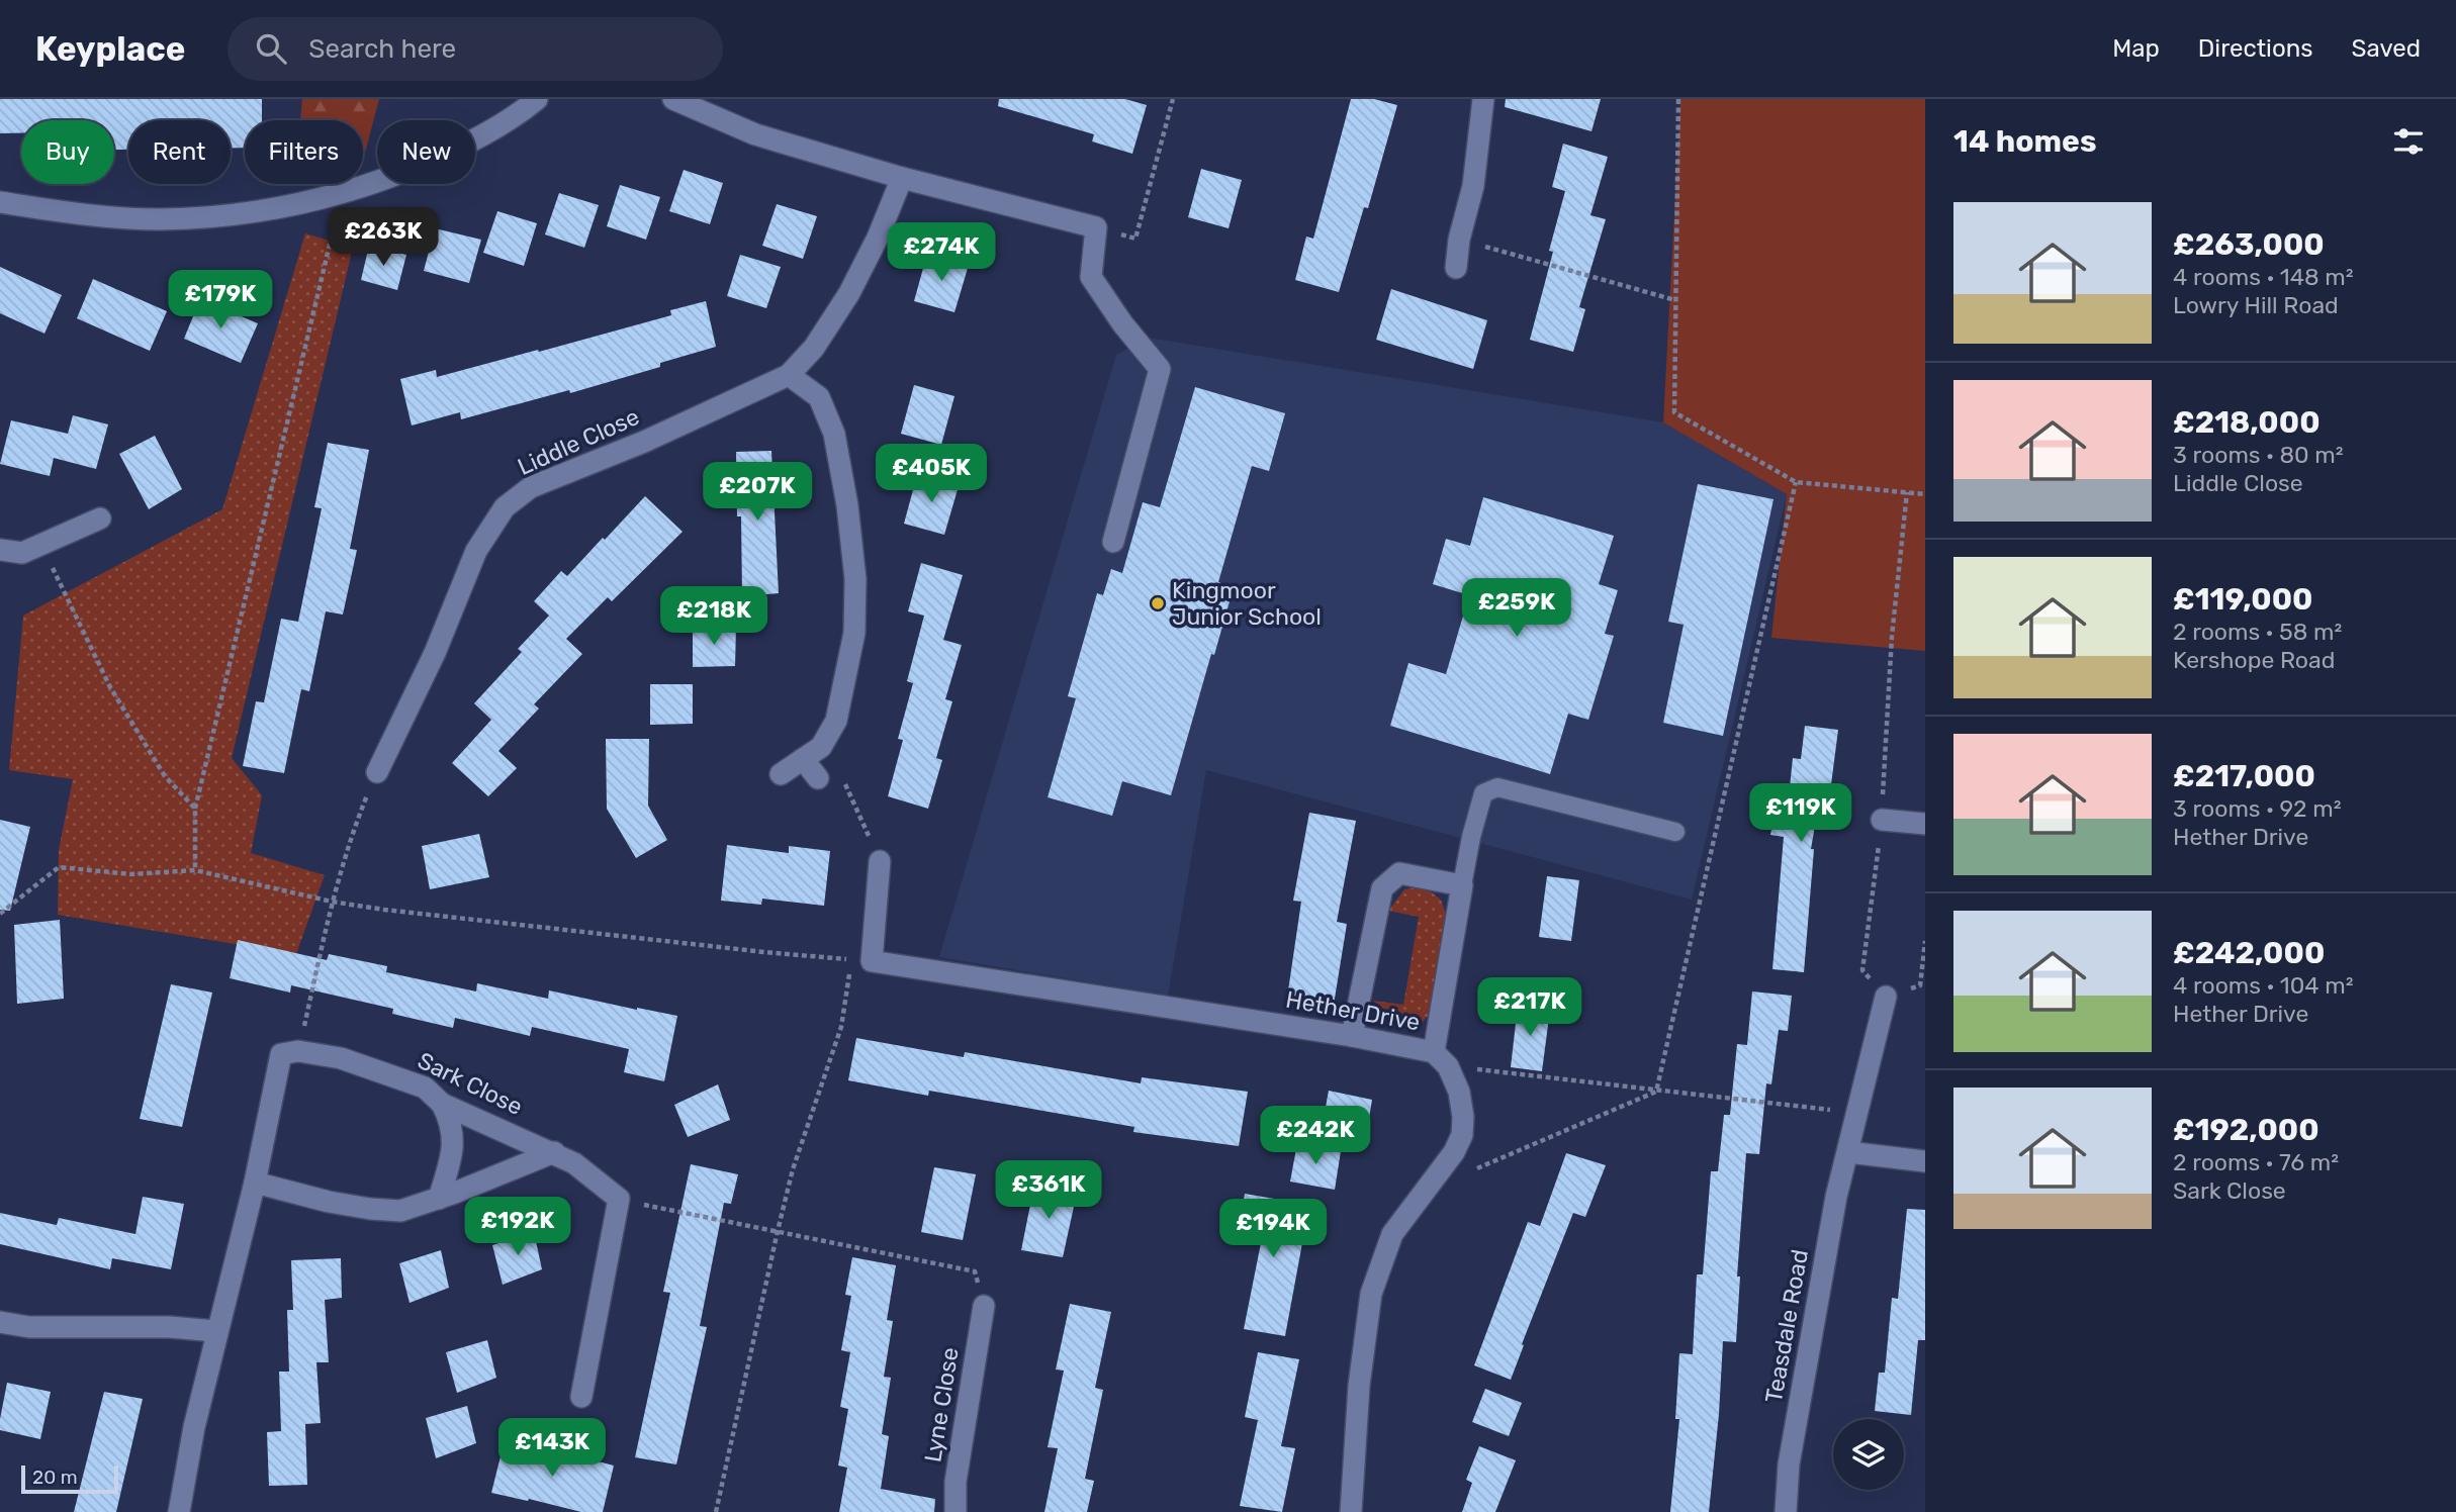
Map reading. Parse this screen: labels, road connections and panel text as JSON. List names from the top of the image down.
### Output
{
  "streets": {
    "street": [
      "Liddle Close",
      "Hether Drive",
      "Sark Close",
      "Teasdale Road",
      "Lyne Close"
    ]
  },
  "places": ["Kingmoor Junior School"],
  "scale_bar": "20 m",
  "page": {
    "header": "Keyplace",
    "search": "Search here",
    "nav": ["Map", "Directions", "Saved"],
    "heading": "14 homes",
    "chip": [
      "Buy",
      "Rent",
      "Filters",
      "New"
    ],
    "list": [
      {
        "name": "£263,000",
        "note": "4 rooms · 148 m² · Lowry Hill Road"
      },
      {
        "name": "£218,000",
        "note": "3 rooms · 80 m² · Liddle Close"
      },
      {
        "name": "£119,000",
        "note": "2 rooms · 58 m² · Kershope Road"
      },
      {
        "name": "£217,000",
        "note": "3 rooms · 92 m² · Hether Drive"
      },
      {
        "name": "£242,000",
        "note": "4 rooms · 104 m² · Hether Drive"
      },
      {
        "name": "£192,000",
        "note": "2 rooms · 76 m² · Sark Close"
      }
    ],
    "price": [
      "£263K",
      "£274K",
      "£179K",
      "£405K",
      "£207K",
      "£259K",
      "£218K",
      "£119K",
      "£217K",
      "£242K",
      "£361K",
      "£192K",
      "£194K",
      "£143K"
    ],
    "scale": "20 m"
  }
}
